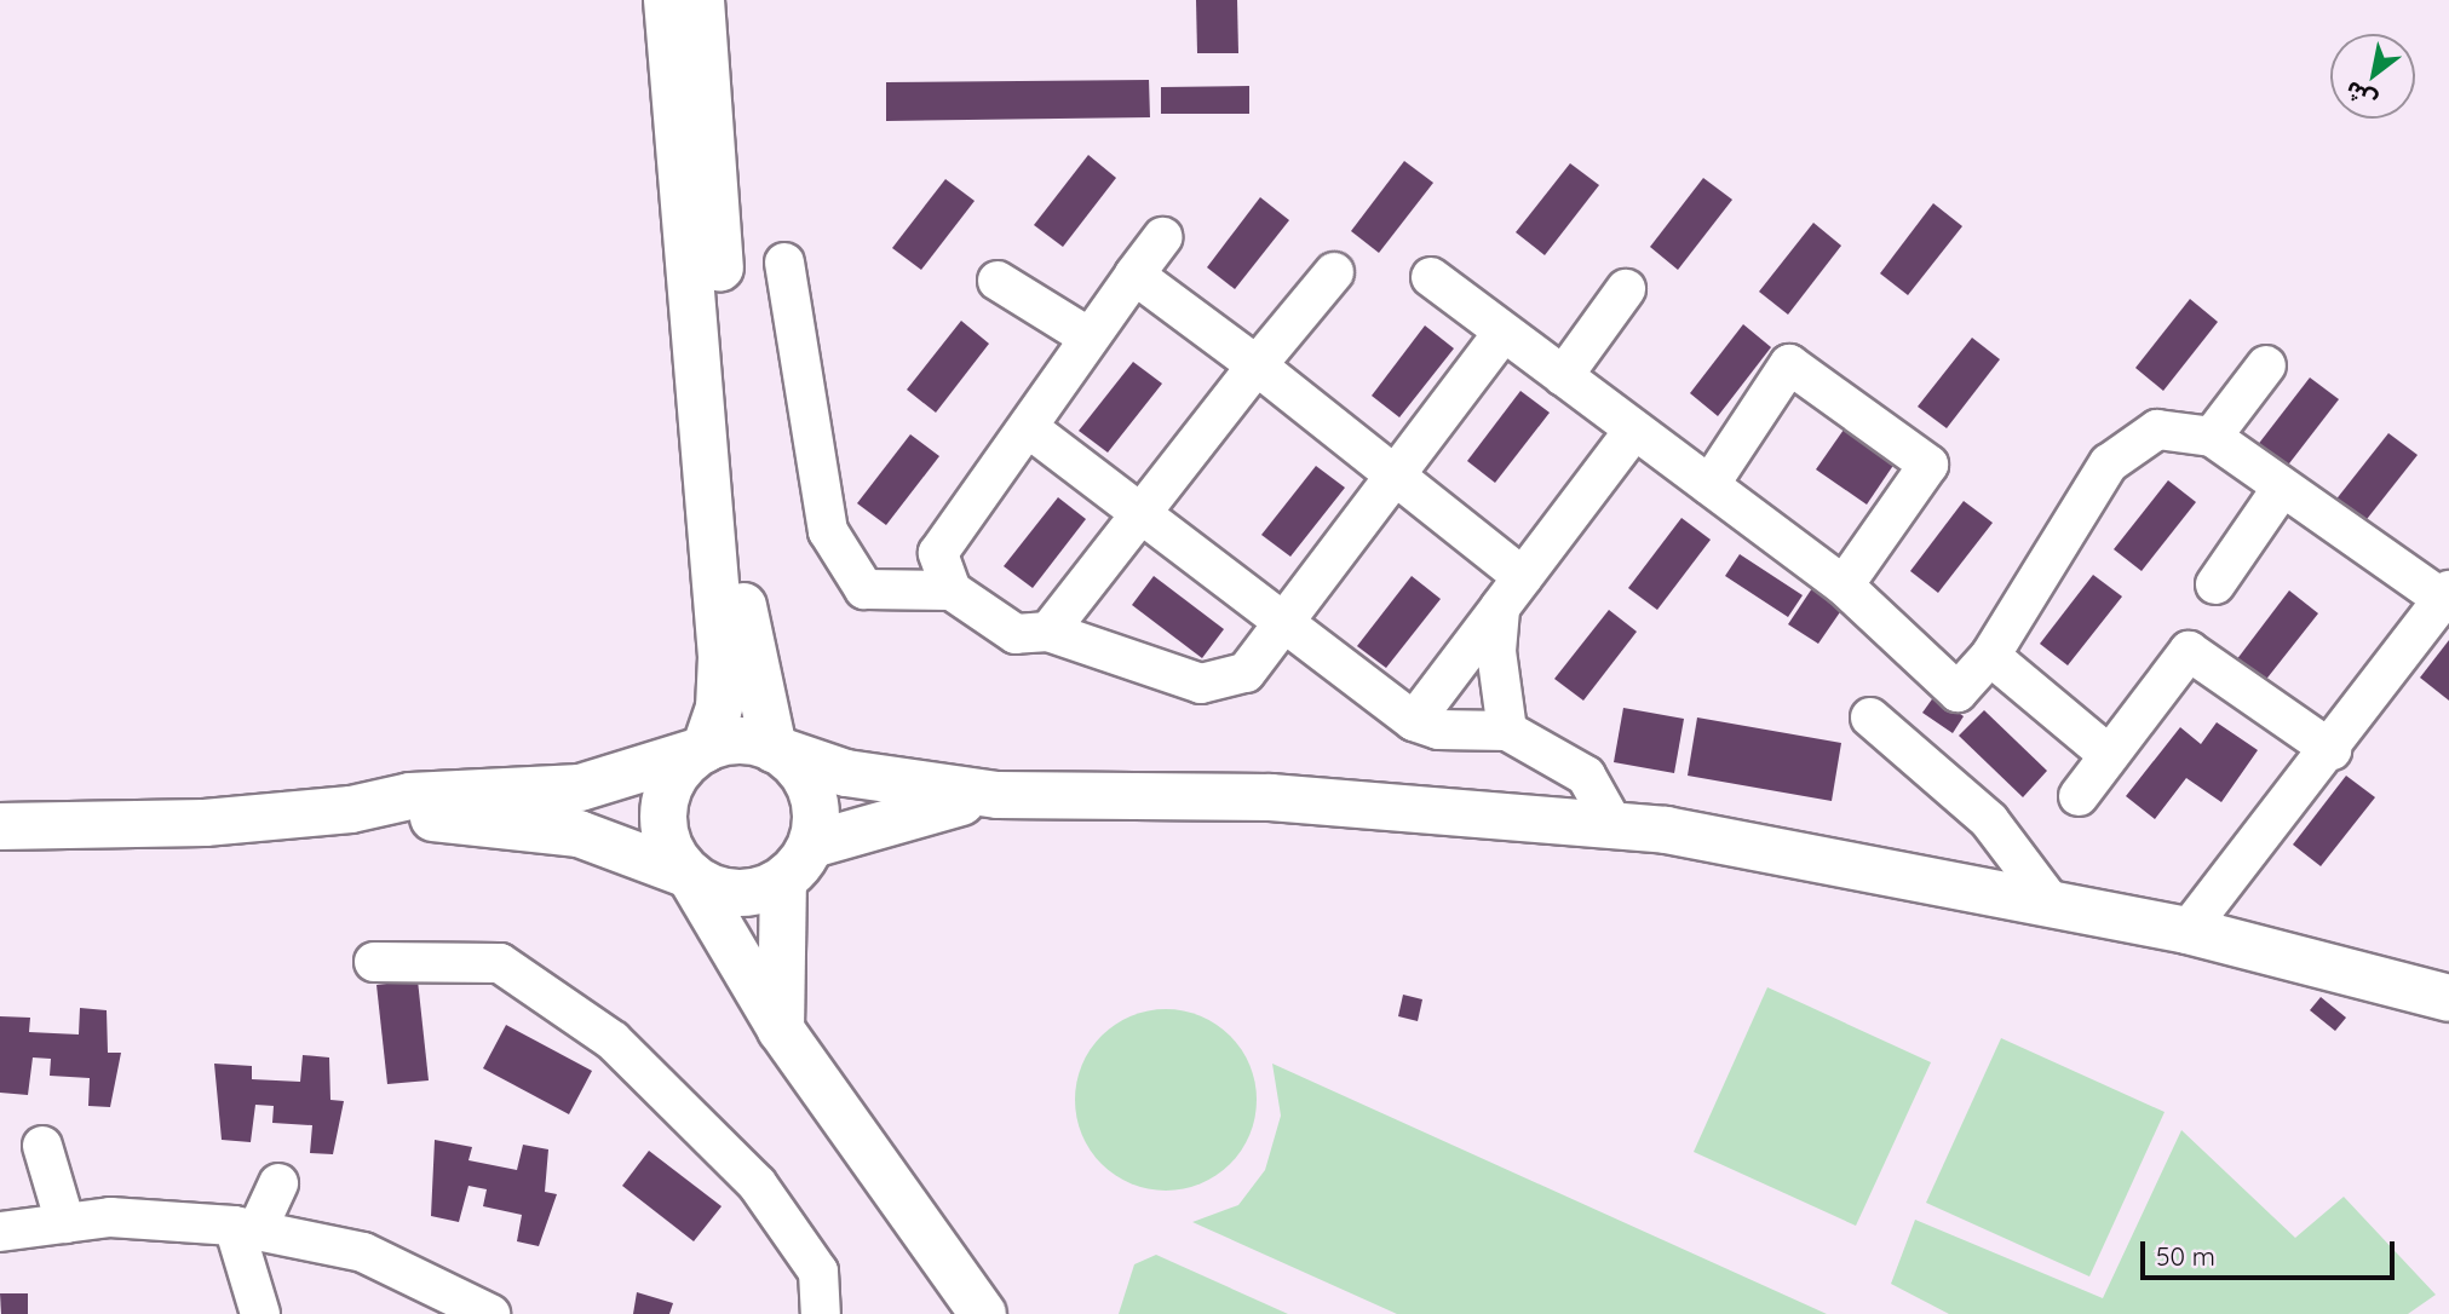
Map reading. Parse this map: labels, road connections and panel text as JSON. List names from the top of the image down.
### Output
{
  "scale_bar": "50 m",
  "north": "bottom left"
}
